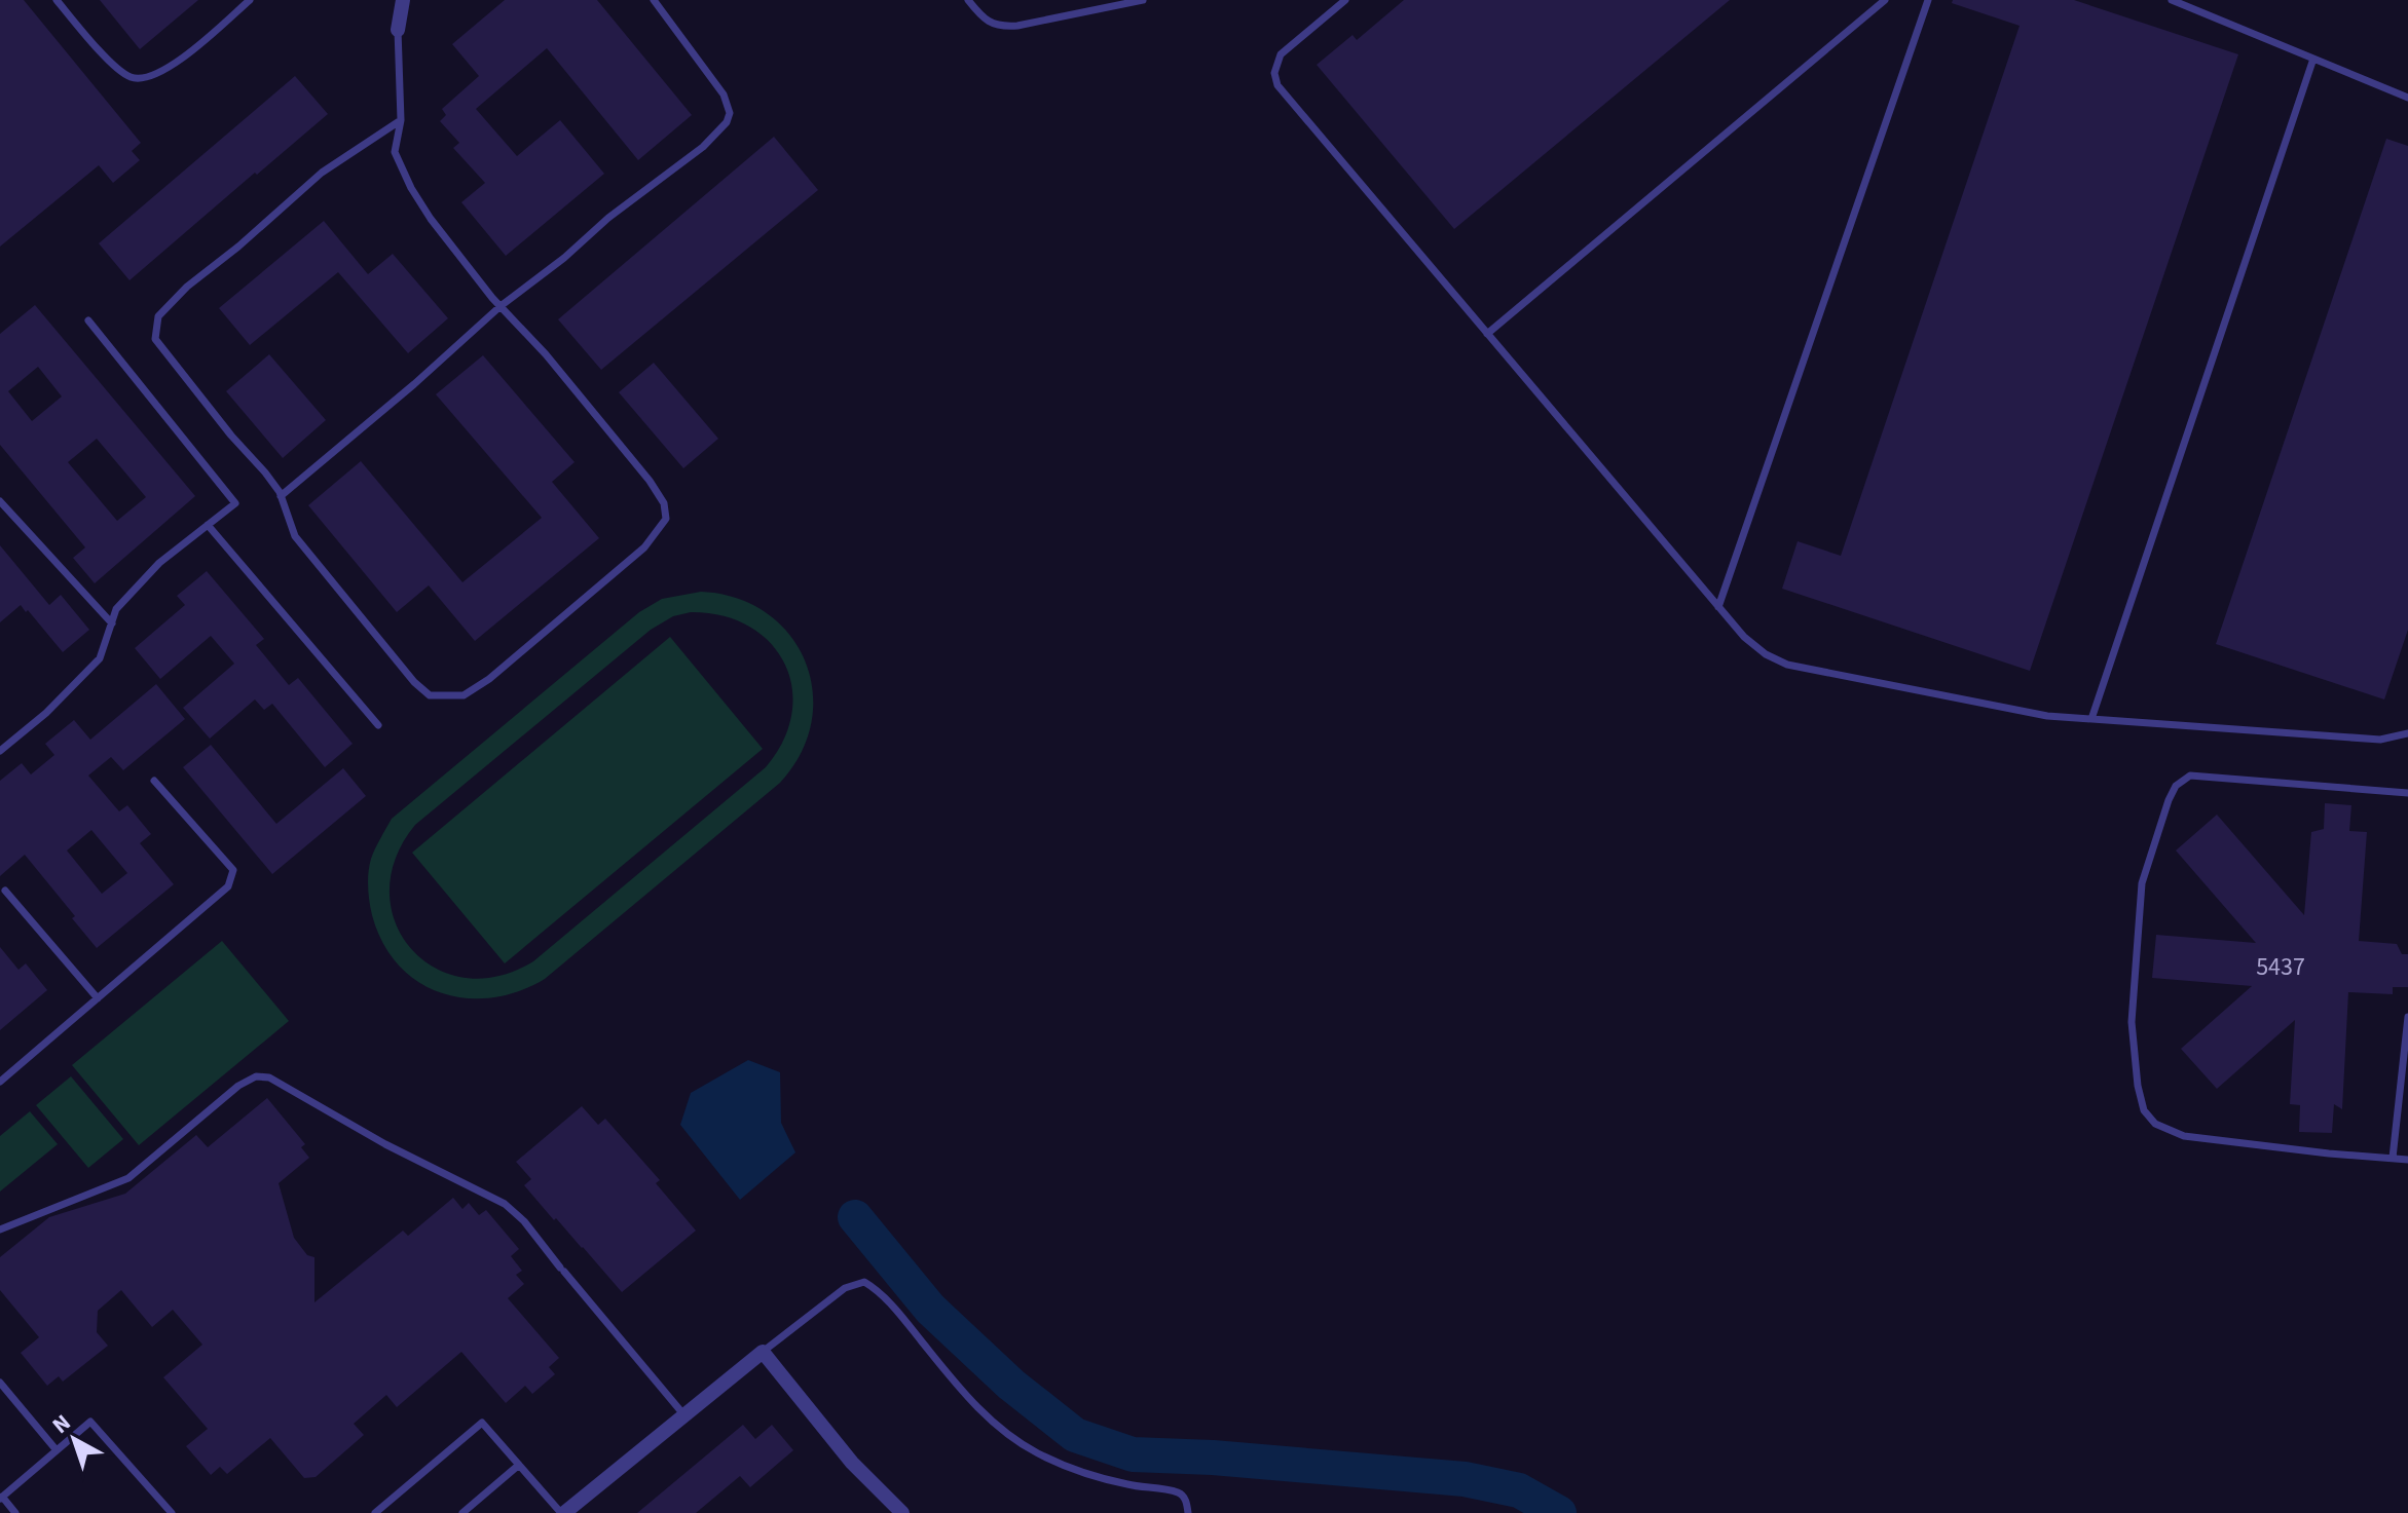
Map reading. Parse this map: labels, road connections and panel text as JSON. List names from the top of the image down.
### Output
{
  "house_numbers": ["5437"],
  "north": "top left"
}
